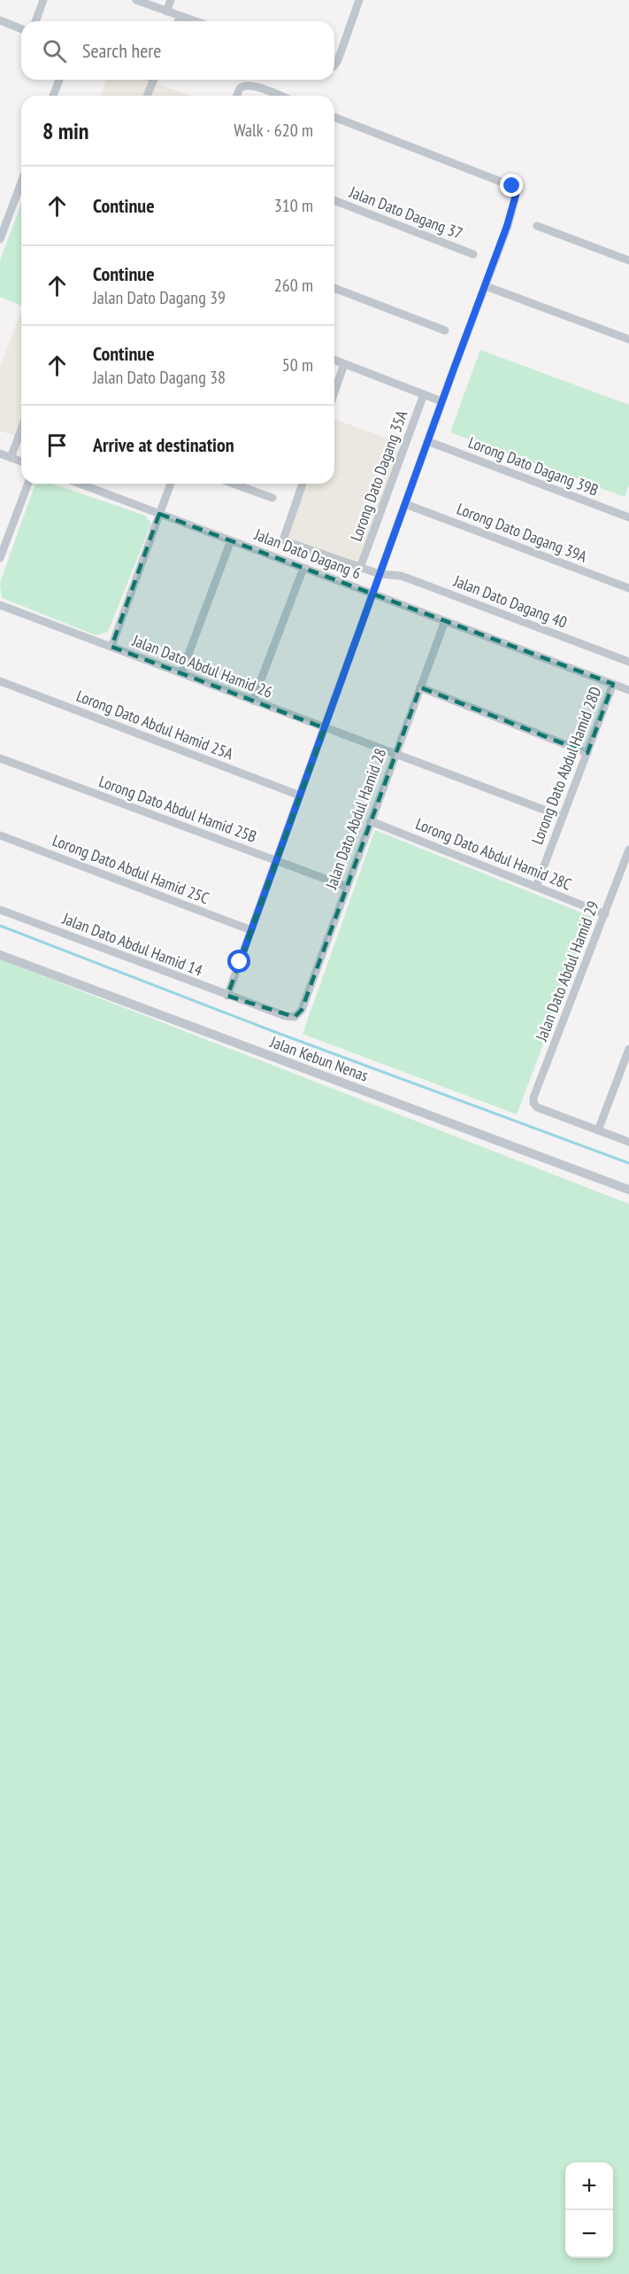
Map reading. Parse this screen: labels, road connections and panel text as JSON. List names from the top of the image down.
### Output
{
  "streets": {
    "street": [
      "Jalan Dato Dagang 37",
      "Lorong Dato Dagang 39B",
      "Lorong Dato Dagang 35A",
      "Lorong Dato Dagang 39A",
      "Jalan Dato Dagang 6",
      "Jalan Dato Dagang 40",
      "Jalan Dato Abdul Hamid 26",
      "Lorong Dato Abdul Hamid 25A",
      "Lorong Dato Abdul Hamid 28D",
      "Lorong Dato Abdul Hamid 25B",
      "Jalan Dato Abdul Hamid 28",
      "Lorong Dato Abdul Hamid 28C",
      "Lorong Dato Abdul Hamid 25C",
      "Jalan Dato Abdul Hamid 14",
      "Jalan Dato Abdul Hamid 29",
      "Jalan Kebun Nenas"
    ]
  },
  "crossings": [
    ["Lorong Dato Dagang 35A", "Jalan Dato Dagang 40"],
    ["Jalan Dato Dagang 6", "Lorong Dato Abdul Hamid 28D"],
    ["Jalan Dato Dagang 6", "Jalan Dato Abdul Hamid 28"],
    ["Jalan Dato Abdul Hamid 26", "Lorong Dato Abdul Hamid 28D"],
    ["Jalan Dato Abdul Hamid 26", "Jalan Dato Abdul Hamid 28"],
    ["Lorong Dato Abdul Hamid 28D", "Lorong Dato Abdul Hamid 28C"],
    ["Lorong Dato Abdul Hamid 25B", "Jalan Dato Abdul Hamid 28"],
    ["Jalan Dato Abdul Hamid 28", "Lorong Dato Abdul Hamid 28C"],
    ["Jalan Dato Abdul Hamid 28", "Jalan Dato Abdul Hamid 14"],
    ["Lorong Dato Abdul Hamid 28C", "Jalan Dato Abdul Hamid 29"]
  ],
  "page": {
    "search": "Search here",
    "heading": ["8 min", "Walk · 620 m"],
    "list": [
      ["Continue", "310 m"],
      ["Continue", "Jalan Dato Dagang 39", "260 m"],
      ["Continue", "Jalan Dato Dagang 38", "50 m"],
      "Arrive at destination"
    ],
    "map_buttons": ["+", "−"]
  }
}
